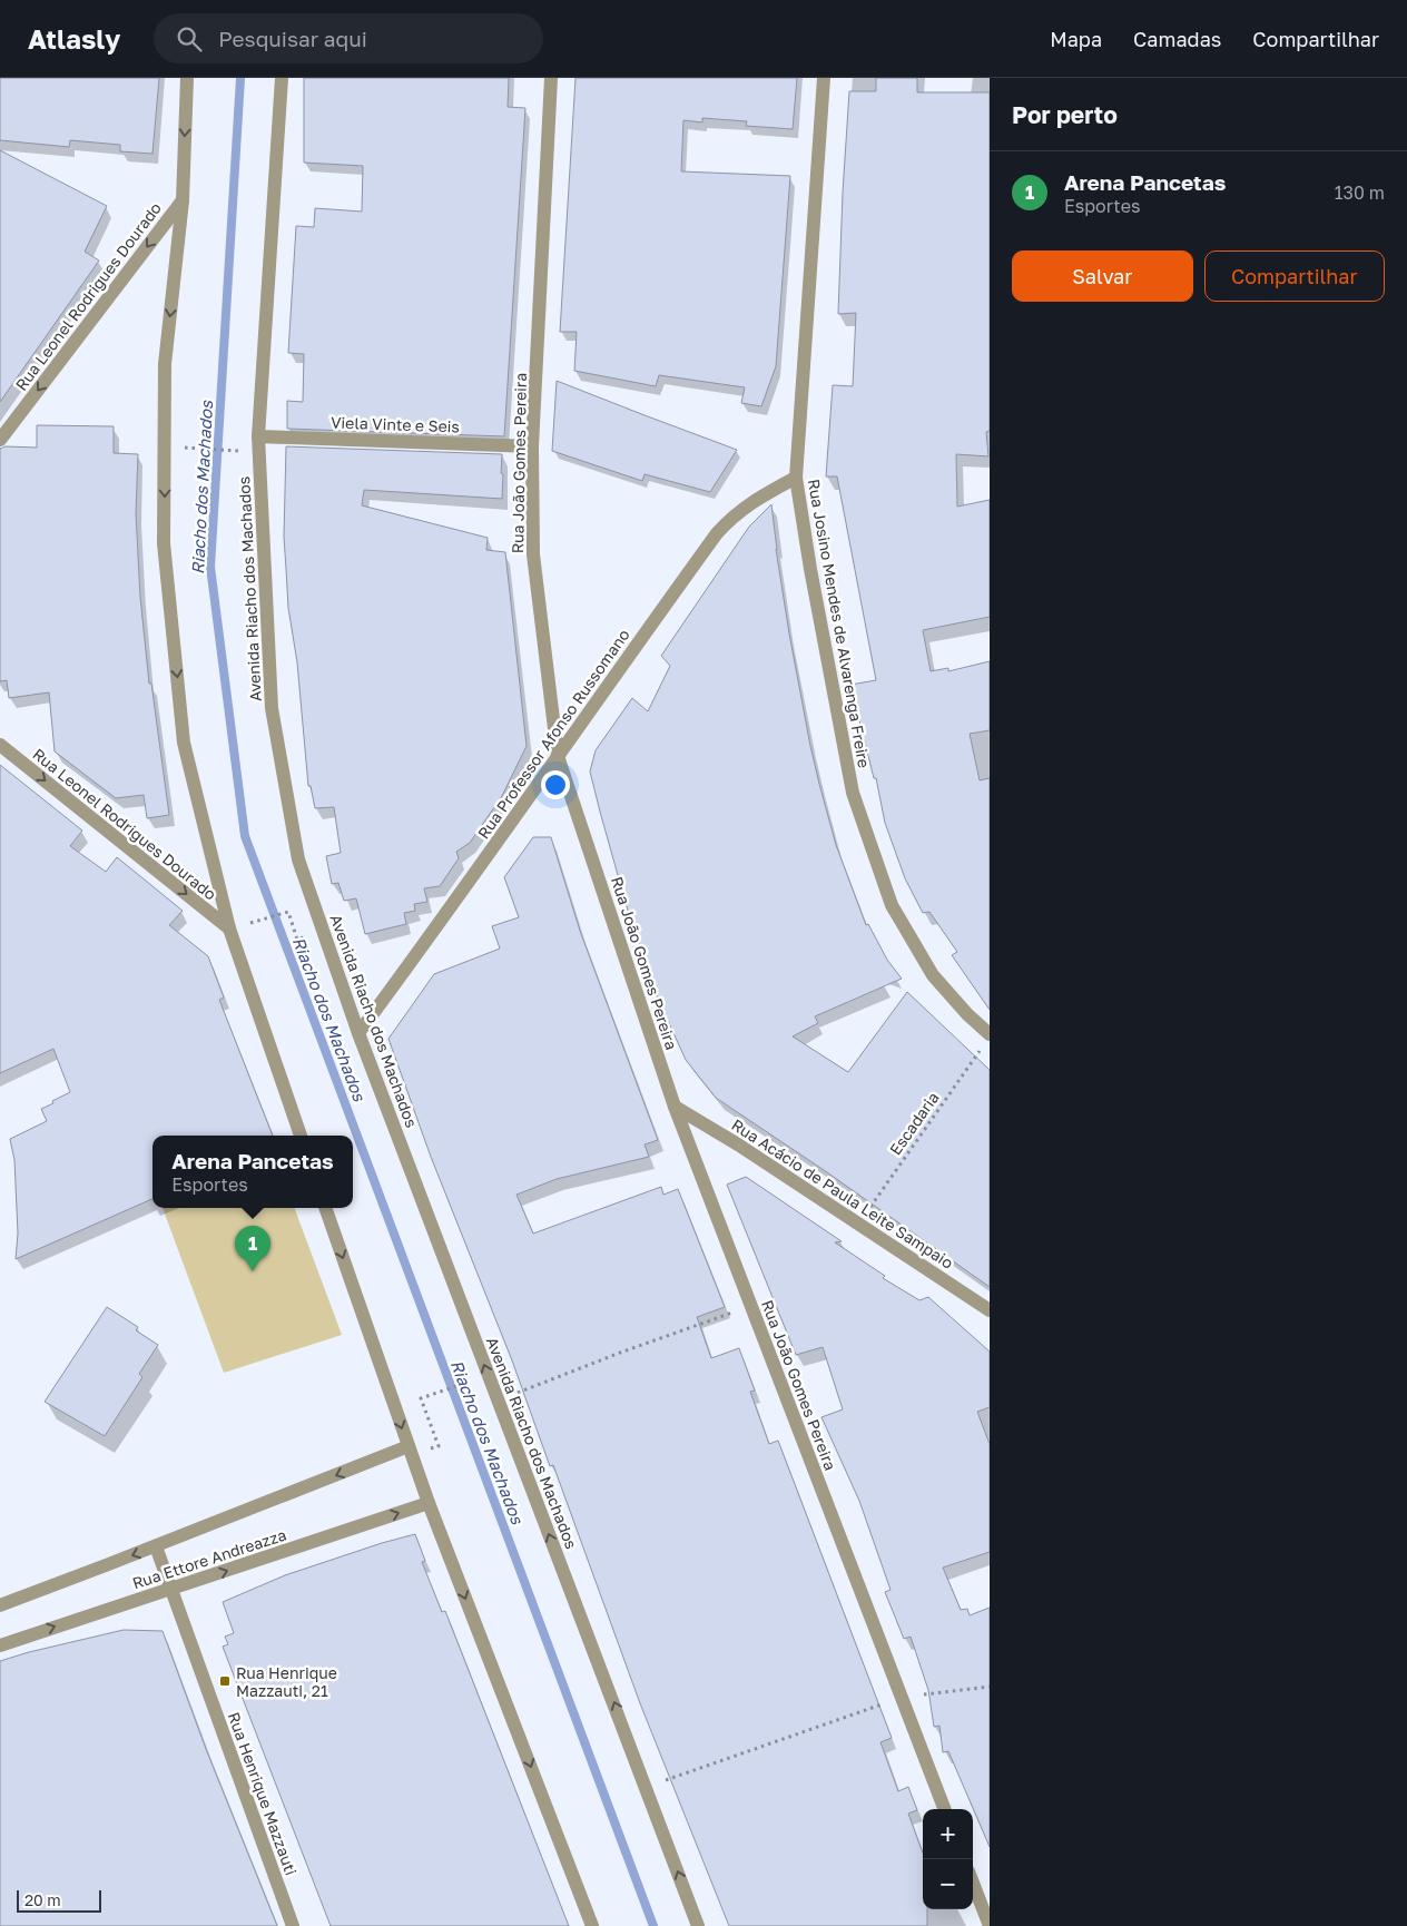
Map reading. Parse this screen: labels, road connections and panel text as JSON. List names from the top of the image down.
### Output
{
  "streets": {
    "street": [
      "Rua Leonel Rodrigues Dourado",
      "Viela Vinte e Seis",
      "Rua João Gomes Pereira",
      "Avenida Riacho dos Machados",
      "Rua Josino Mendes de Alvarenga Freire",
      "Rua Professor Afonso Russomano",
      "Rua Acácio de Paula Leite Sampaio",
      "Rua Ettore Andreazza",
      "Rua Henrique Mazzauti"
    ],
    "path": ["Escadaria"]
  },
  "crossings": [
    ["Viela Vinte e Seis", "Rua João Gomes Pereira"],
    ["Viela Vinte e Seis", "Avenida Riacho dos Machados"],
    ["Rua João Gomes Pereira", "Rua Professor Afonso Russomano"],
    ["Rua João Gomes Pereira", "Rua Acácio de Paula Leite Sampaio"],
    ["Avenida Riacho dos Machados", "Rua Professor Afonso Russomano"],
    ["Rua Josino Mendes de Alvarenga Freire", "Rua Professor Afonso Russomano"],
    ["Rua Josino Mendes de Alvarenga Freire", "Escadaria"],
    ["Escadaria", "Rua Acácio de Paula Leite Sampaio"],
    ["Rua Ettore Andreazza", "Rua Henrique Mazzauti"]
  ],
  "water": ["Riacho dos Machados"],
  "places": {
    "transit": ["Rua Henrique Mazzauti, 21"]
  },
  "scale_bar": "20 m",
  "page": {
    "header": "Atlasly",
    "search": "Pesquisar aqui",
    "nav": ["Mapa", "Camadas", "Compartilhar"],
    "heading": "Por perto",
    "list": [
      {
        "mark": "1",
        "name": "Arena Pancetas",
        "note": "Esportes",
        "value": "130 m"
      }
    ],
    "buttons": ["Salvar", "Compartilhar"],
    "popup": ["Arena Pancetas", "Esportes"],
    "pins": "1",
    "map_buttons": ["+", "−"],
    "scale": "20 m"
  }
}
